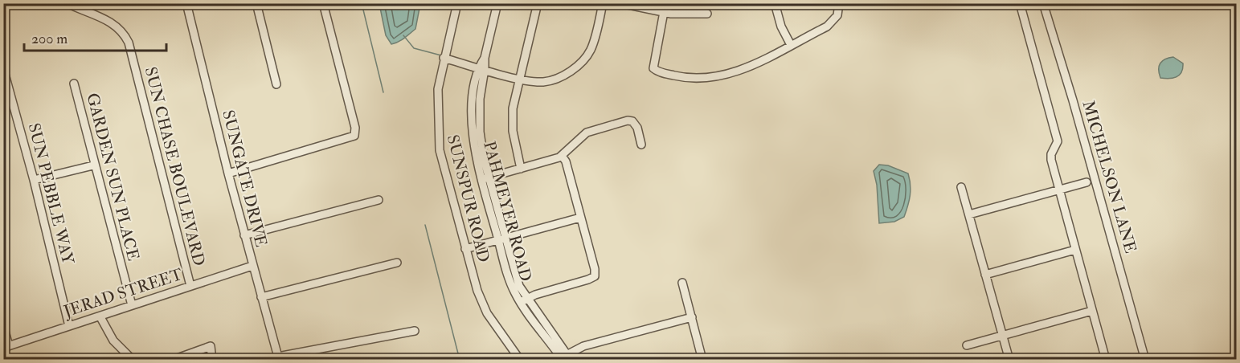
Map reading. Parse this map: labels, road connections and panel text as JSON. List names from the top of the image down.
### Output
{
  "streets": {
    "street": [
      "SUN CHASE BOULEVARD",
      "GARDEN SUN PLACE",
      "MICHELSON LANE",
      "SUNGATE DRIVE",
      "SUN PEBBLE WAY",
      "SUNSPUR ROAD",
      "PAHMEYER ROAD",
      "JERAD STREET"
    ]
  },
  "crossings": [
    ["SUN CHASE BOULEVARD", "JERAD STREET"],
    ["GARDEN SUN PLACE", "JERAD STREET"],
    ["SUNGATE DRIVE", "JERAD STREET"],
    ["SUN PEBBLE WAY", "JERAD STREET"]
  ],
  "scale_bar": "200 m"
}
